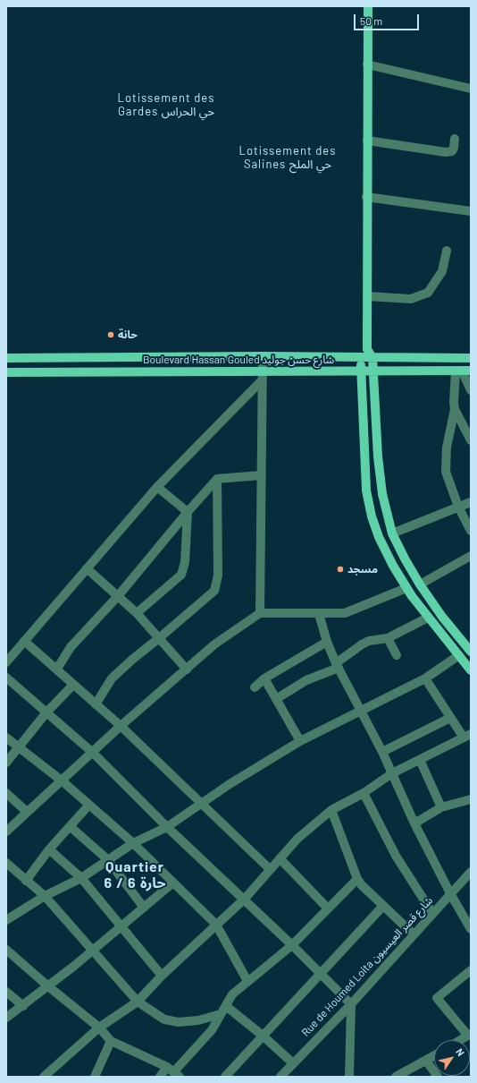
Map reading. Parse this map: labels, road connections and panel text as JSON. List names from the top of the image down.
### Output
{
  "streets": {
    "main road": ["Boulevard Hassan Gouled شارع حسن جوليد"],
    "street": ["Rue de Houmed Loita شارع قصر العيسيون"]
  },
  "districts": ["Lotissement des Gardes حي الحراس", "Lotissement des Salines حي الملح", "Quartier 6 / حارة 6"],
  "places": ["حانة", "مسجد"],
  "scale_bar": "50 m",
  "north": "top right"
}
